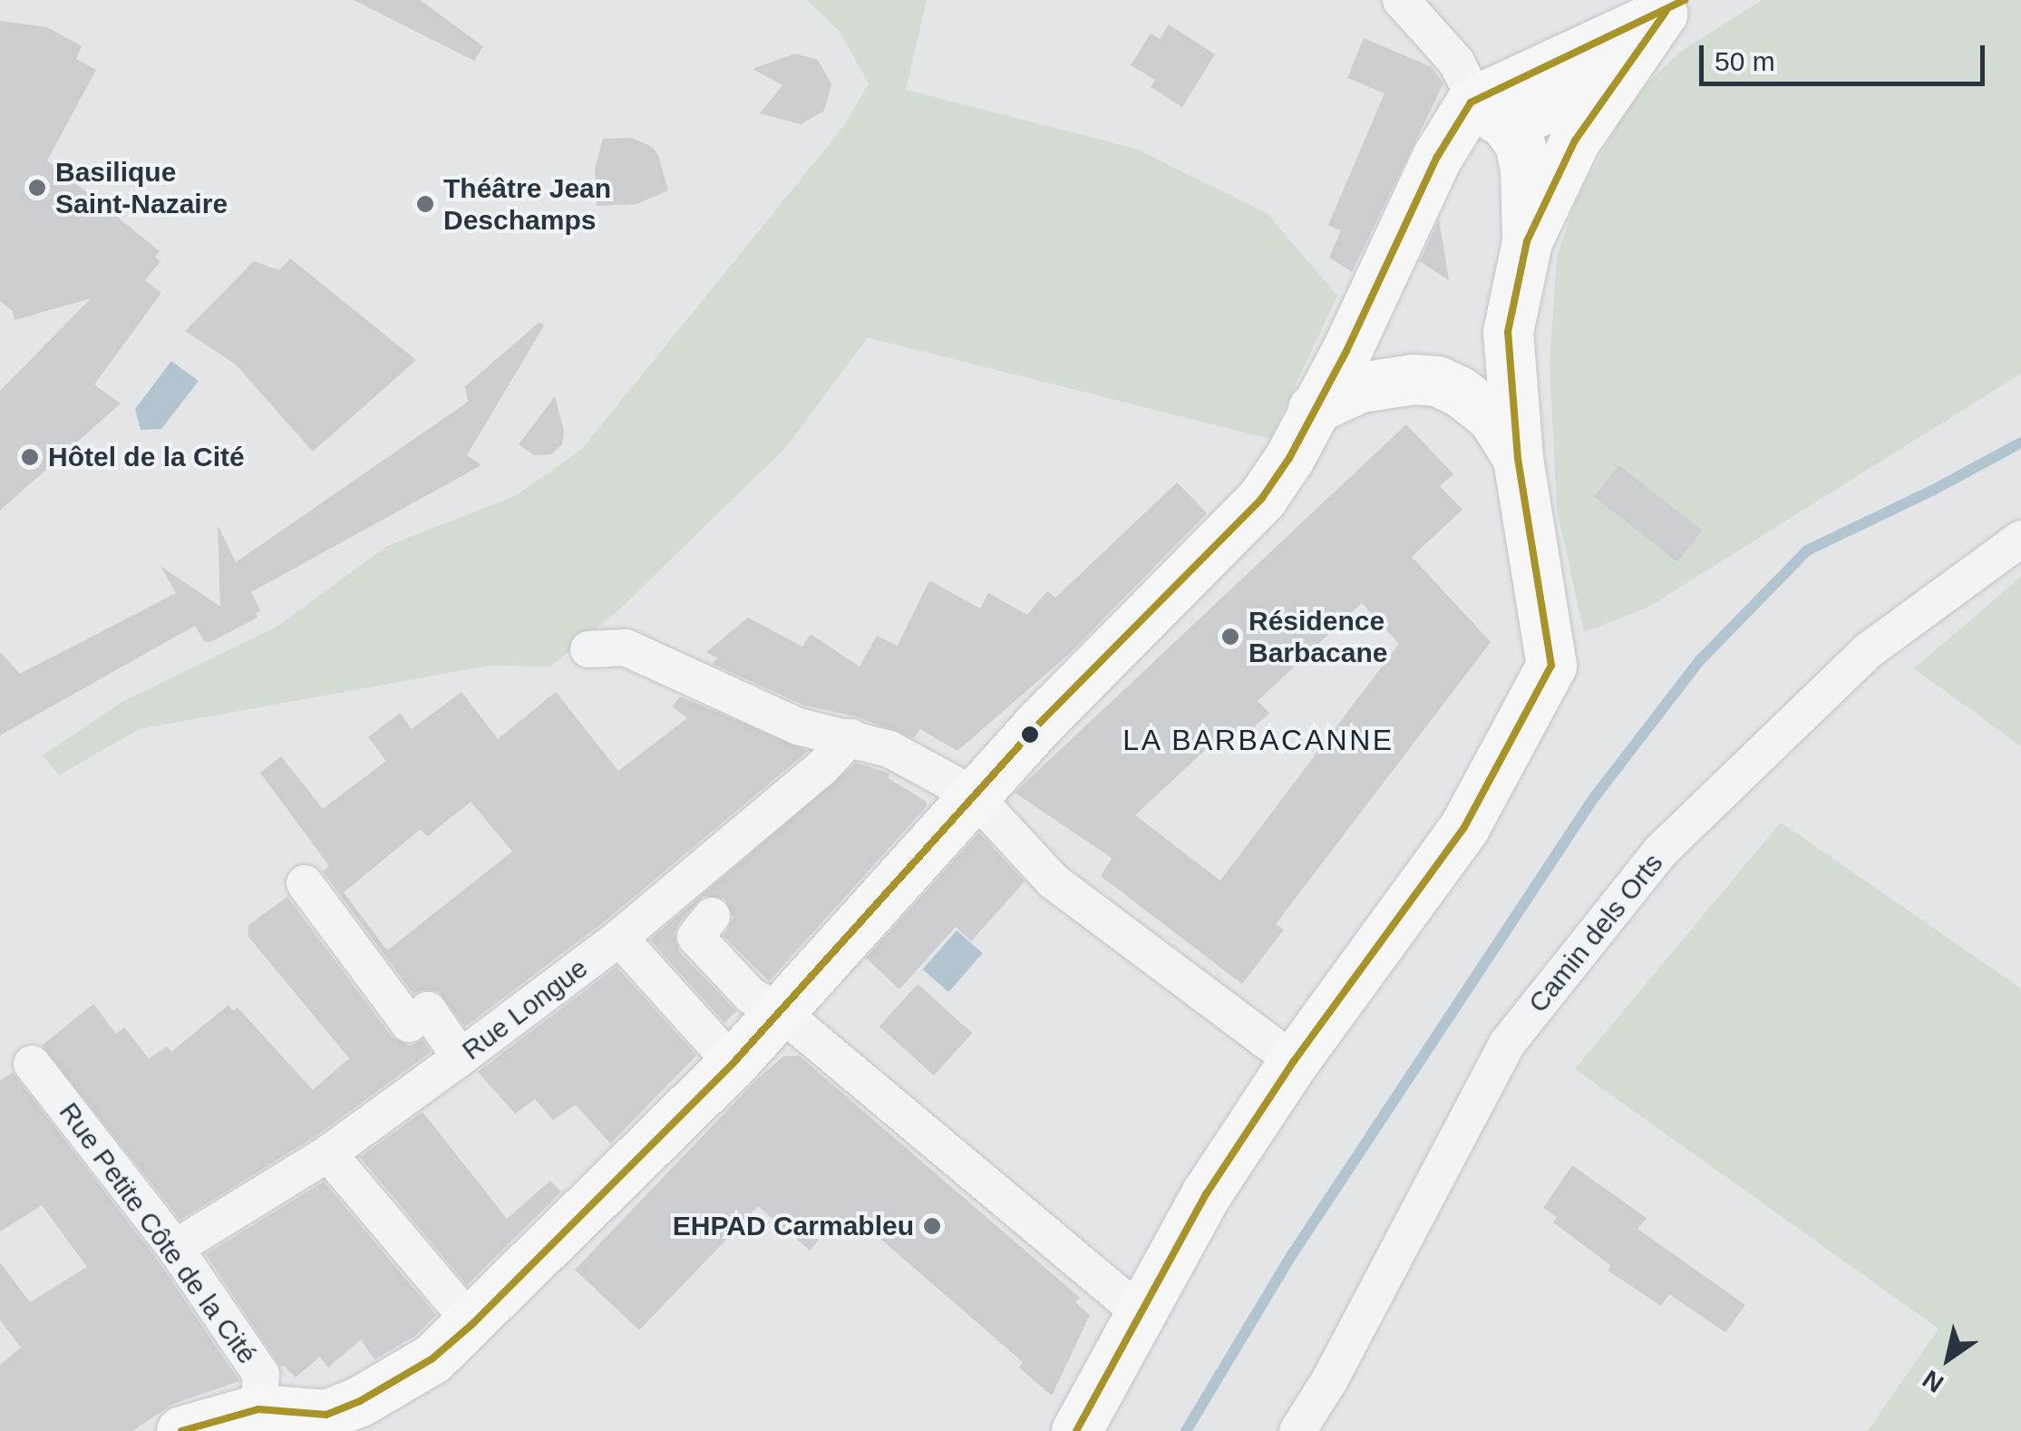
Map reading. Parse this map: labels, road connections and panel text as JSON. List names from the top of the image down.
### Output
{
  "streets": {
    "street": ["Camin dels Orts", "Rue Longue", "Rue Petite Côte de la Cité"]
  },
  "crossings": [
    ["Rue Longue", "Rue Petite Côte de la Cité"]
  ],
  "districts": ["LA BARBACANNE"],
  "places": [
    "Basilique Saint-Nazaire",
    "Théâtre Jean Deschamps",
    "Hôtel de la Cité",
    "Résidence Barbacane",
    "EHPAD Carmableu"
  ],
  "scale_bar": "50 m",
  "north": "bottom left"
}
